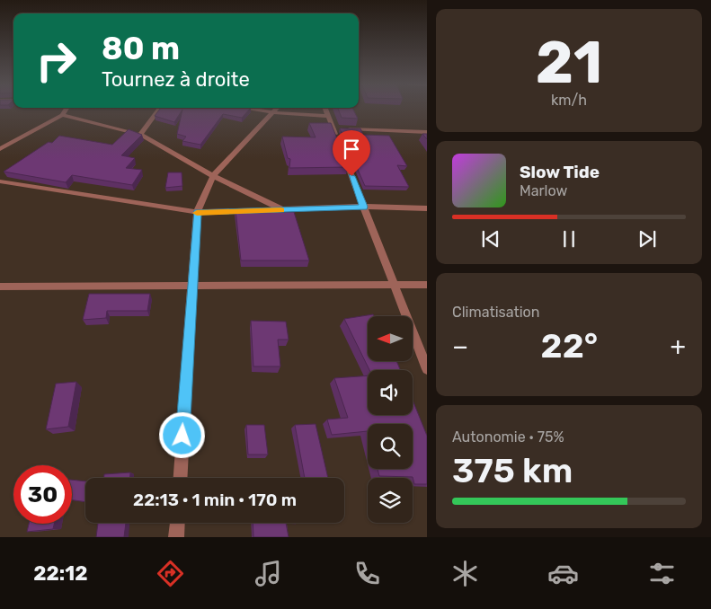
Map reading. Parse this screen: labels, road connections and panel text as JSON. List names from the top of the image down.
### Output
{
  "north": "left",
  "page": {
    "tile": [
      ["21", "km/h"],
      "Climatisation",
      ["Autonomie · 75%", "375 km"]
    ],
    "turn": ["80 m", "Tournez à droite"],
    "song": ["Slow Tide", "Marlow"],
    "heat": ["−", "22°", "+"],
    "limit": "30",
    "trip": "22:13 · 1 min · 170 m",
    "tabs": "22:12"
  }
}
